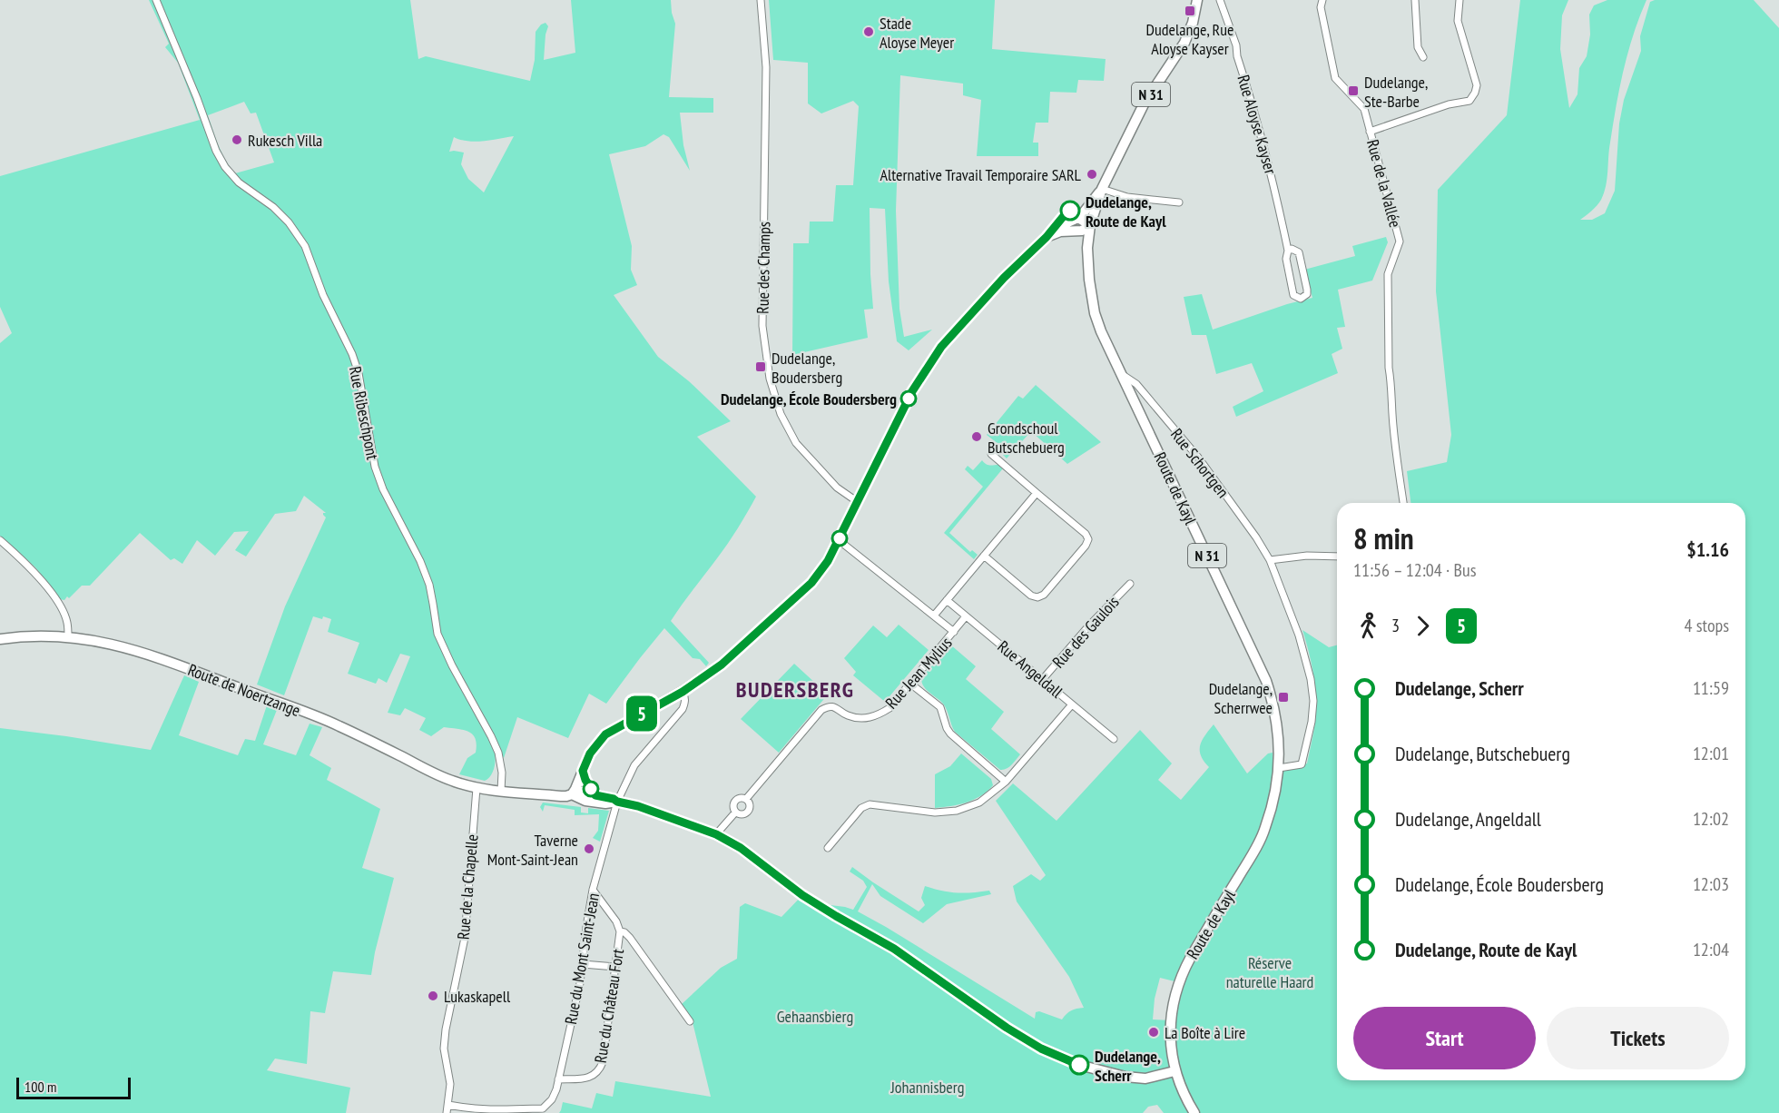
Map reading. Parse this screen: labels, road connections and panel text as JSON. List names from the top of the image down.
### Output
{
  "streets": {
    "main road": ["N 31", "Route de Kayl", "Route de Noertzange"],
    "street": [
      "Rue Aloyse Kayser",
      "Rue de la Vallée",
      "Rue des Champs",
      "Rue Ribeschpont",
      "Rue Schortgen",
      "Rue des Gaulois",
      "Rue Angeldall",
      "Rue Jean Mylius",
      "Rue de la Chapelle",
      "Rue du Mont Saint-Jean",
      "Rue du Château Fort"
    ]
  },
  "crossings": [
    ["N 31", "Route de Kayl"],
    ["N 31", "Route de Noertzange"],
    ["Rue Ribeschpont", "Route de Noertzange"],
    ["Rue Schortgen", "Route de Kayl"],
    ["Route de Kayl", "Route de Noertzange"],
    ["Rue des Gaulois", "Rue Angeldall"],
    ["Rue Angeldall", "Rue Jean Mylius"],
    ["Rue Jean Mylius", "Route de Noertzange"],
    ["Route de Noertzange", "Rue de la Chapelle"],
    ["Route de Noertzange", "Rue du Mont Saint-Jean"],
    ["Rue du Mont Saint-Jean", "Rue du Château Fort"]
  ],
  "districts": ["BUDERSBERG"],
  "parks": ["Réserve naturelle Haard", "Gehaansbierg", "Johannisberg"],
  "places": {
    "transit": [
      "Dudelange, Rue Aloyse Kayser",
      "Dudelange, Ste-Barbe",
      "Dudelange, Boudersberg",
      "Dudelange, Scherrwee"
    ],
    "other": [
      "Stade Aloyse Meyer",
      "Rukesch Villa",
      "Alternative Travail Temporaire SARL",
      "Dudelange, Route de Kayl",
      "Dudelange, École Boudersberg",
      "Grondschoul Butschebuerg",
      "Taverne Mont-Saint-Jean",
      "Lukaskapell",
      "La Boîte à Lire",
      "Dudelange, Scherr"
    ]
  },
  "lines": ["bus line 5"],
  "scale_bar": "100 m",
  "page": {
    "on_map": "5",
    "heading": ["8 min", "11:56 – 12:04 · Bus", "$1.16"],
    "legs": ["3", "5", "4 stops"],
    "list": [
      {
        "name": "Dudelange, Scherr",
        "value": "11:59"
      },
      {
        "name": "Dudelange, Butschebuerg",
        "value": "12:01"
      },
      {
        "name": "Dudelange, Angeldall",
        "value": "12:02"
      },
      {
        "name": "Dudelange, École Boudersberg",
        "value": "12:03"
      },
      {
        "name": "Dudelange, Route de Kayl",
        "value": "12:04"
      }
    ],
    "buttons": ["Start", "Tickets"],
    "scale": "100 m"
  }
}
